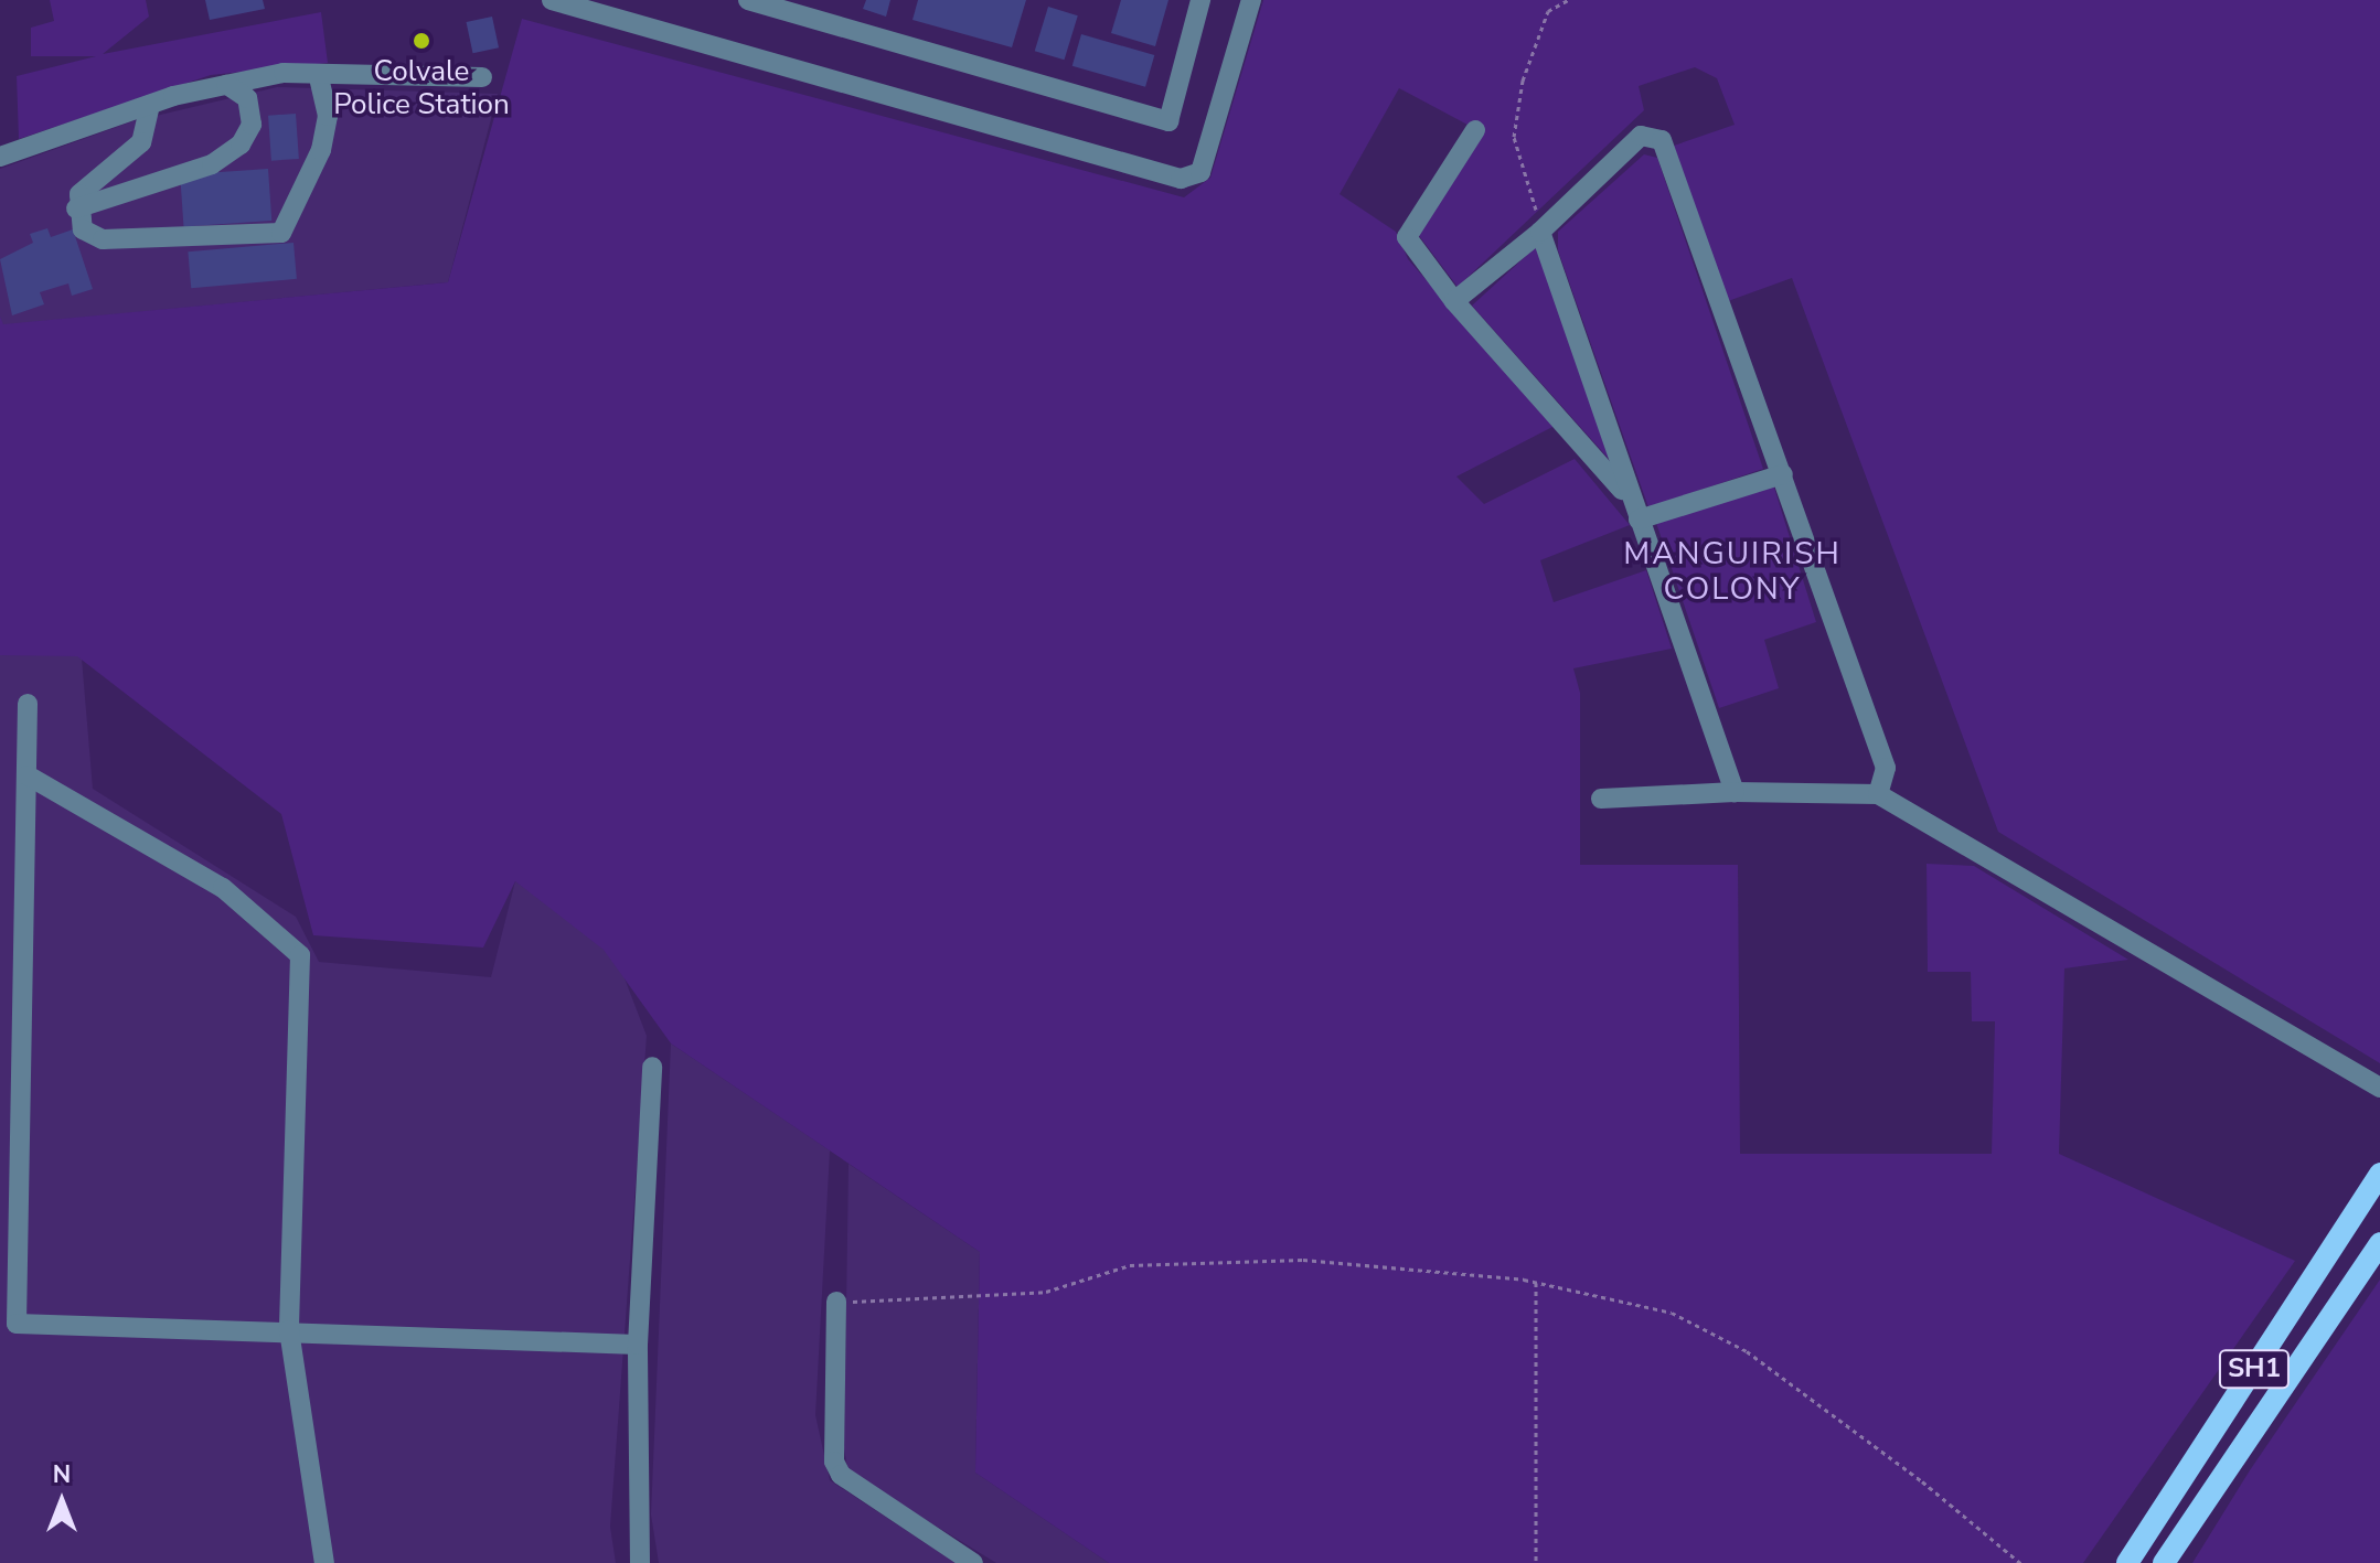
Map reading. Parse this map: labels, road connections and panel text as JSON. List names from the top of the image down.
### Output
{
  "streets": {
    "main road": ["SH1"]
  },
  "districts": ["MANGUIRISH COLONY"],
  "places": ["Colvale Police Station"],
  "north": "top"
}
